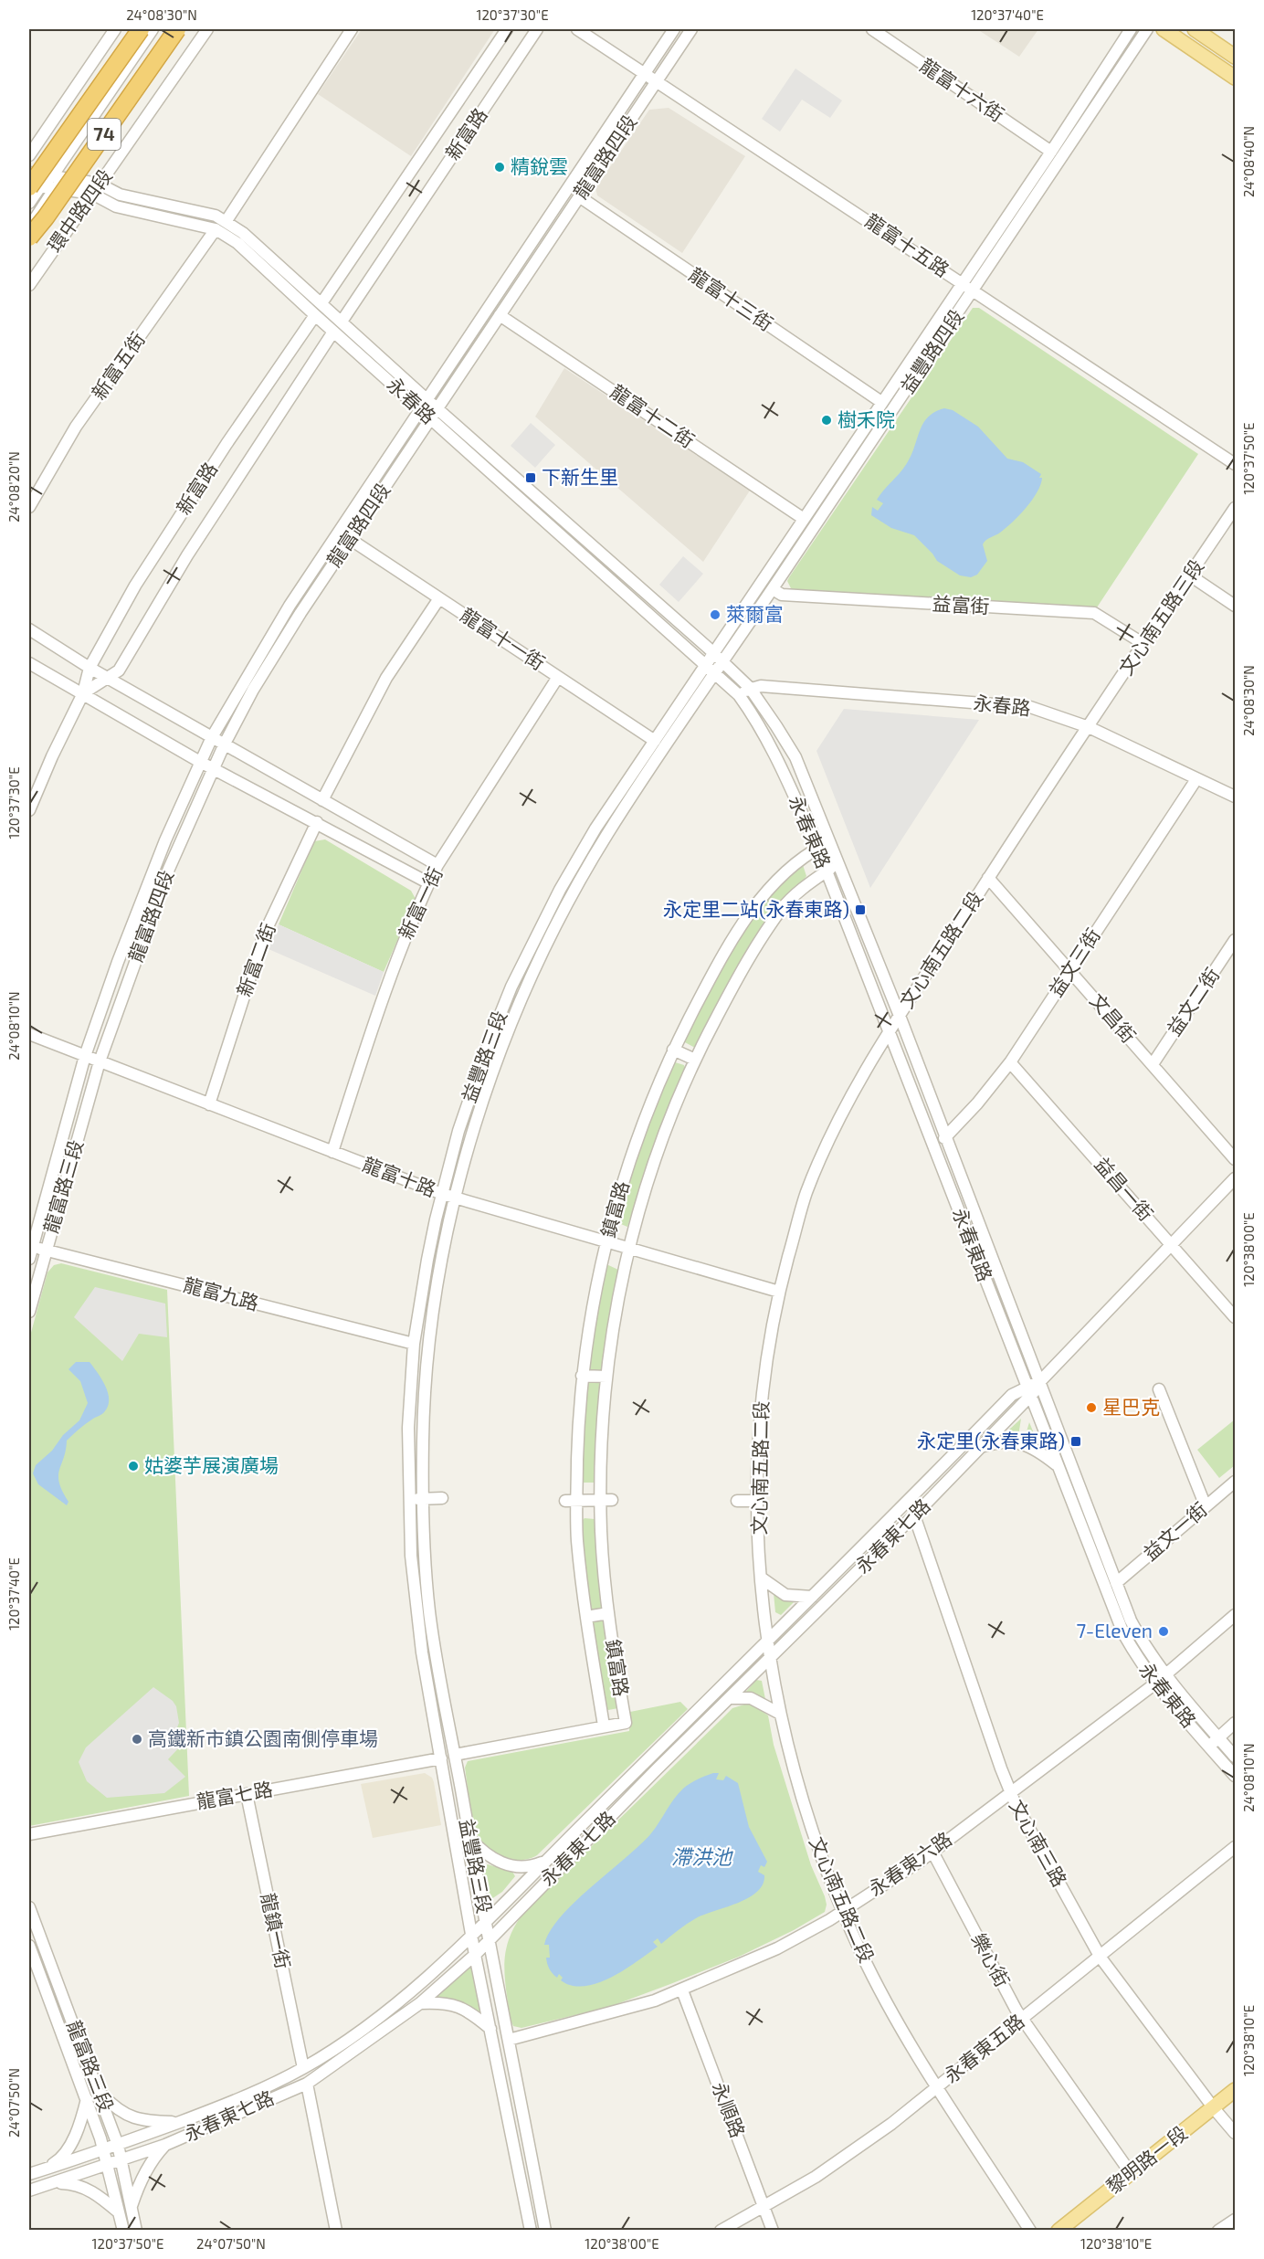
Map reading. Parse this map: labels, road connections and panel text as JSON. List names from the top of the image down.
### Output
{
  "streets": {
    "highway": ["74"],
    "main road": ["黎明路一段"],
    "street": [
      "龍富十六街",
      "新富路",
      "龍富路四段",
      "環中路四段",
      "龍富十五路",
      "龍富十三街",
      "益豐路四段",
      "新富五街",
      "永春路",
      "龍富十二街",
      "益富街",
      "文心南五路三段",
      "龍富十一街",
      "永春東路",
      "新富一街",
      "文心南五路二段",
      "新富二街",
      "益文三街",
      "益文二街",
      "文昌街",
      "益豐路三段",
      "龍富十路",
      "龍富路三段",
      "益昌一街",
      "鎮富路",
      "龍富九路",
      "益文一街",
      "永春東七路",
      "龍富七路",
      "文心南三路",
      "永春東六路",
      "龍鎮一街",
      "樂心街",
      "永春東五路",
      "永順路"
    ]
  },
  "crossings": [
    ["龍富十六街", "益豐路四段"],
    ["74", "環中路四段"],
    ["新富路", "永春路"],
    ["龍富路四段", "龍富十五路"],
    ["龍富路四段", "龍富十三街"],
    ["龍富路四段", "永春路"],
    ["龍富路四段", "龍富十二街"],
    ["龍富路四段", "龍富十一街"],
    ["龍富路四段", "龍富十路"],
    ["龍富路四段", "龍富路三段"],
    ["環中路四段", "永春路"],
    ["龍富十五路", "益豐路四段"],
    ["龍富十三街", "益豐路四段"],
    ["益豐路四段", "永春路"],
    ["益豐路四段", "龍富十二街"],
    ["益豐路四段", "益富街"],
    ["益豐路四段", "益豐路三段"],
    ["新富五街", "永春路"],
    ["永春路", "文心南五路三段"],
    ["永春路", "永春東路"],
    ["永春路", "文心南五路二段"],
    ["永春路", "益文三街"],
    ["永春路", "益豐路三段"],
    ["益富街", "文心南五路三段"],
    ["文心南五路三段", "文心南五路二段"],
    ["龍富十一街", "新富一街"],
    ["龍富十一街", "益豐路三段"],
    ["永春東路", "文心南五路二段"],
    ["永春東路", "益文三街"],
    ["永春東路", "鎮富路"],
    ["永春東路", "益文一街"],
    ["永春東路", "永春東七路"],
    ["永春東路", "永春東六路"],
    ["新富一街", "龍富十路"],
    ["文心南五路二段", "文昌街"],
    ["文心南五路二段", "龍富十路"],
    ["文心南五路二段", "永春東七路"],
    ["文心南五路二段", "永春東六路"],
    ["文心南五路二段", "永春東五路"],
    ["新富二街", "龍富十路"],
    ["益文三街", "文昌街"],
    ["益文三街", "益昌一街"],
    ["益文二街", "文昌街"],
    ["益豐路三段", "龍富十路"],
    ["益豐路三段", "龍富九路"],
    ["益豐路三段", "永春東七路"],
    ["益豐路三段", "龍富七路"],
    ["益豐路三段", "永春東六路"],
    ["龍富十路", "龍富路三段"],
    ["龍富十路", "鎮富路"],
    ["龍富路三段", "龍富九路"],
    ["龍富路三段", "永春東七路"],
    ["益昌一街", "永春東七路"],
    ["永春東七路", "文心南三路"],
    ["永春東七路", "龍鎮一街"],
    ["龍富七路", "龍鎮一街"],
    ["文心南三路", "永春東六路"],
    ["文心南三路", "永春東五路"],
    ["文心南三路", "黎明路一段"],
    ["永春東六路", "樂心街"],
    ["永春東六路", "永順路"],
    ["樂心街", "永春東五路"],
    ["樂心街", "黎明路一段"],
    ["永春東五路", "永順路"]
  ],
  "water": ["滯洪池"],
  "places": {
    "other": [
      "精銳雲",
      "樹禾院",
      "萊爾富",
      "星巴克",
      "姑婆芋展演廣場",
      "7-Eleven",
      "高鐵新市鎮公園南側停車場"
    ],
    "transit": ["下新生里", "永定里二站(永春東路)", "永定里(永春東路)"]
  },
  "coordinates": [
    "24°08'30\"N",
    "120°37'30\"E",
    "120°37'40\"E",
    "24°08'40\"N",
    "120°37'50\"E",
    "24°08'20\"N",
    "24°08'10\"N",
    "120°38'00\"E",
    "120°38'10\"E",
    "24°07'50\"N"
  ]
}
